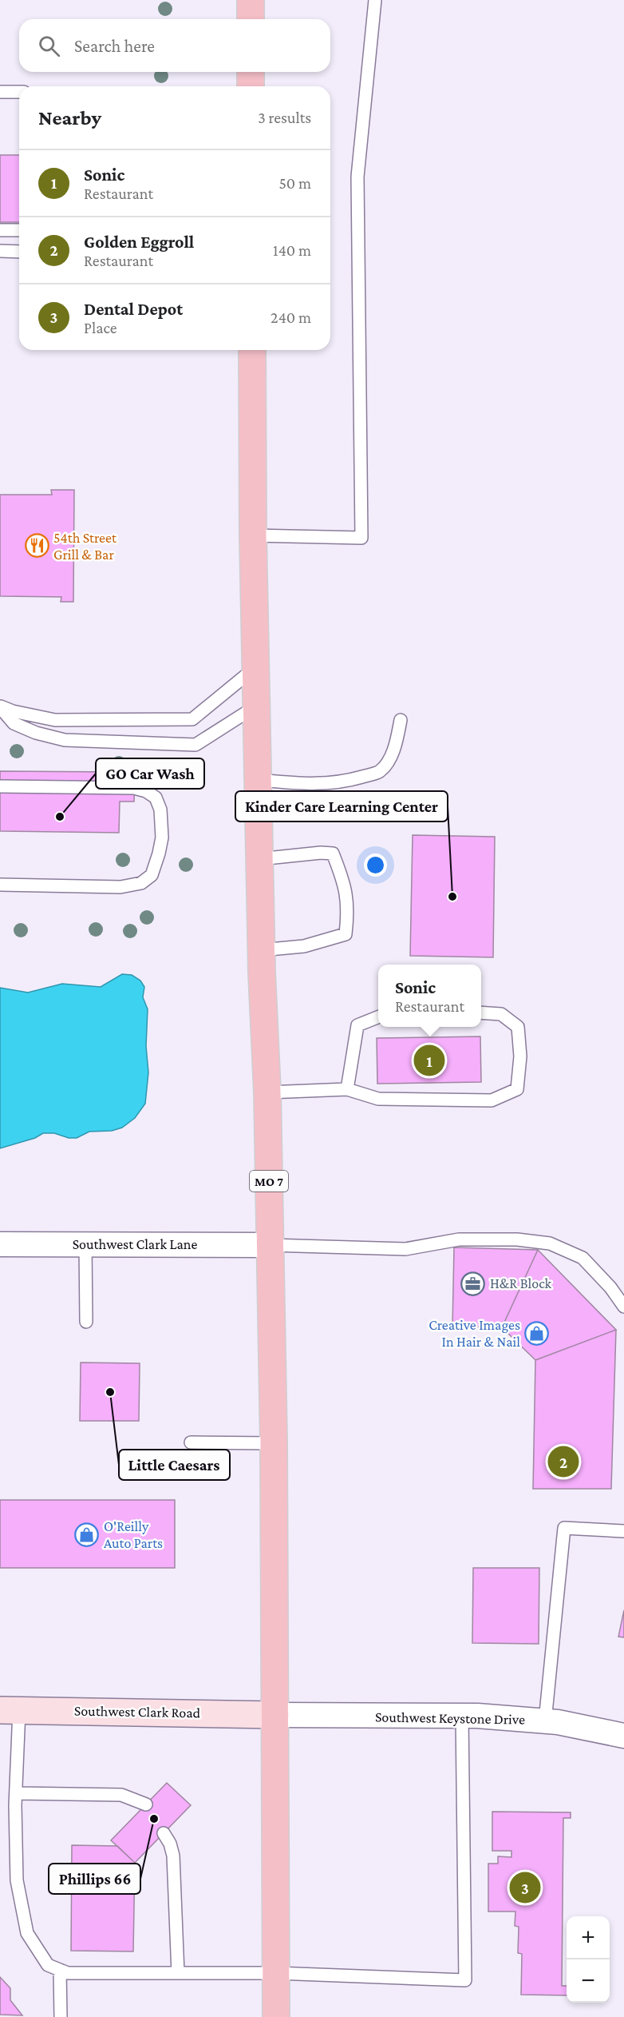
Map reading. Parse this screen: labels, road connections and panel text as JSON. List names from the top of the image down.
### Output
{
  "streets": {
    "main road": ["MO 7"],
    "street": ["Southwest Clark Lane", "Southwest Clark Road", "Southwest Keystone Drive"]
  },
  "crossings": [
    ["MO 7", "Southwest Clark Lane"],
    ["MO 7", "Southwest Clark Road"],
    ["MO 7", "Southwest Keystone Drive"],
    ["Southwest Clark Road", "Southwest Keystone Drive"]
  ],
  "places": {
    "restaurant": ["54th Street Grill & Bar"],
    "other": [
      "GO Car Wash",
      "Kinder Care Learning Center",
      "Little Caesars",
      "Phillips 66"
    ],
    "office": ["H&R Block"],
    "shop": ["Creative Images In Hair & Nail", "O'Reilly Auto Parts"]
  },
  "page": {
    "search": "Search here",
    "heading": ["Nearby", "3 results"],
    "list": [
      {
        "mark": "1",
        "name": "Sonic",
        "note": "Restaurant",
        "value": "50 m"
      },
      {
        "mark": "2",
        "name": "Golden Eggroll",
        "note": "Restaurant",
        "value": "140 m"
      },
      {
        "mark": "3",
        "name": "Dental Depot",
        "note": "Place",
        "value": "240 m"
      }
    ],
    "popup": ["Sonic", "Restaurant"],
    "pins": ["1", "2", "3"],
    "map_buttons": ["+", "−"]
  }
}
